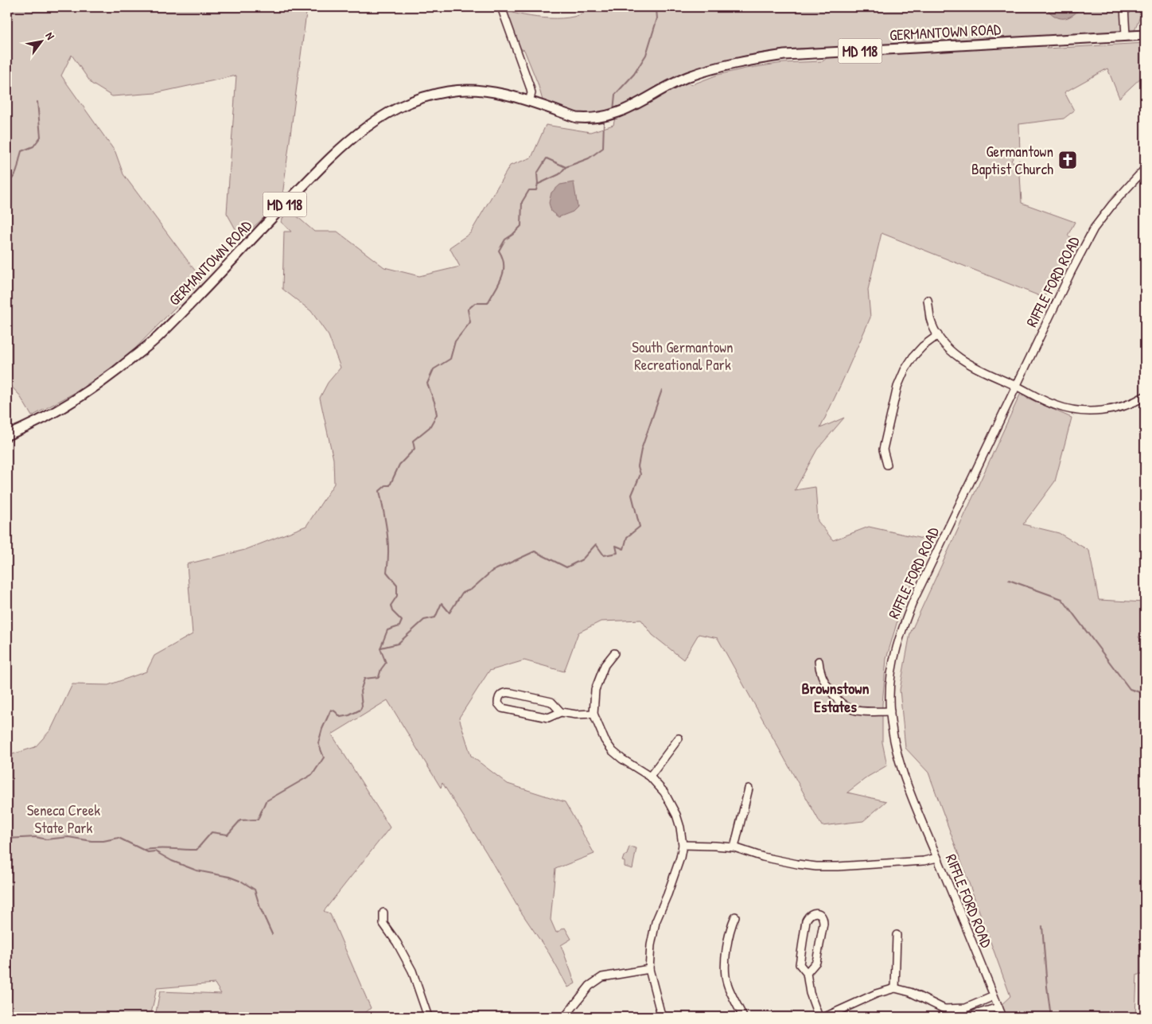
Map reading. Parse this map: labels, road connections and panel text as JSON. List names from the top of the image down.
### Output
{
  "streets": {
    "main road": ["GERMANTOWN ROAD", "MD 118"],
    "street": ["RIFFLE FORD ROAD"]
  },
  "districts": ["Brownstown Estates"],
  "parks": ["South Germantown Recreational Park", "Seneca Creek State Park"],
  "places": {
    "church": ["Germantown Baptist Church"]
  },
  "north": "top right"
}
